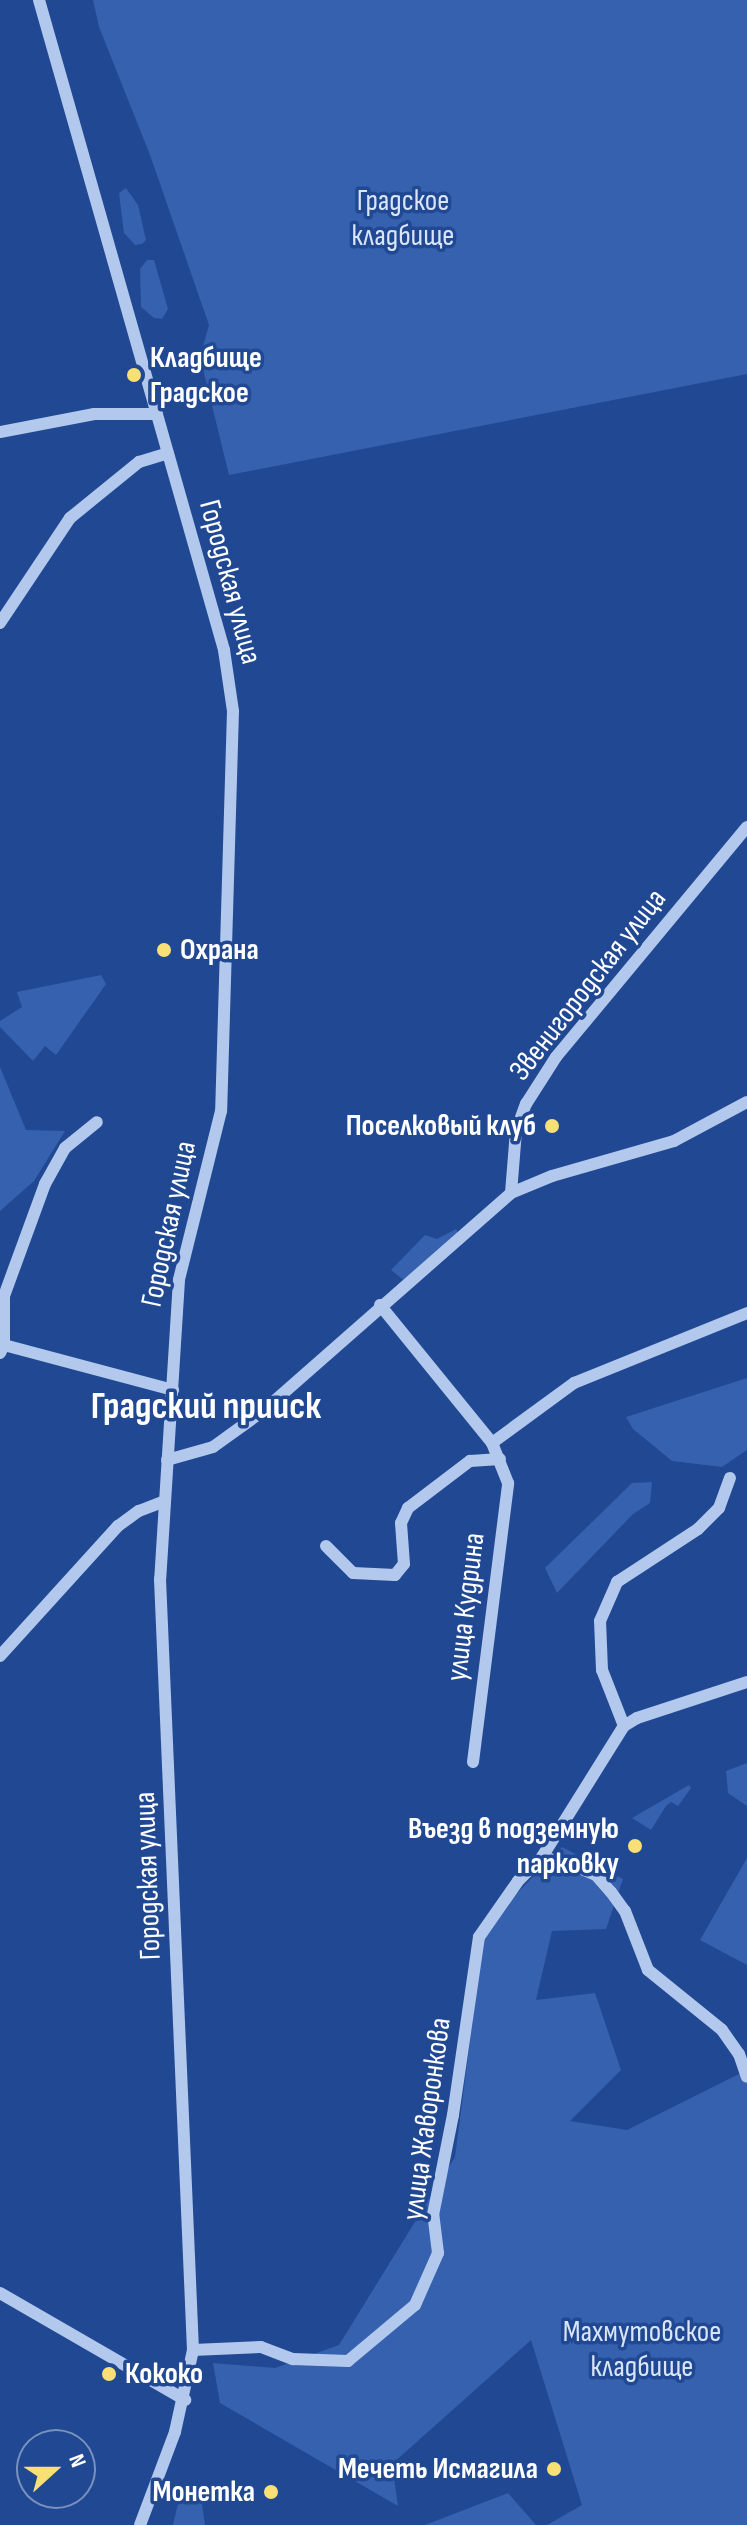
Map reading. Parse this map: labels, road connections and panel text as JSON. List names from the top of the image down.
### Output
{
  "streets": {
    "street": [
      "Городская улица",
      "Звенигородская улица",
      "улица Кудрина",
      "улица Жаворонкова"
    ]
  },
  "crossings": [
    ["Городская улица", "улица Жаворонкова"]
  ],
  "districts": ["Градский прииск"],
  "parks": ["Градское кладбище", "Махмутовское кладбище"],
  "places": [
    "Кладбище Градское",
    "Охрана",
    "Поселковый клуб",
    "Въезд в подземную парковку",
    "Кококо",
    "Мечеть Исмагила",
    "Монетка"
  ],
  "north": "right"
}
